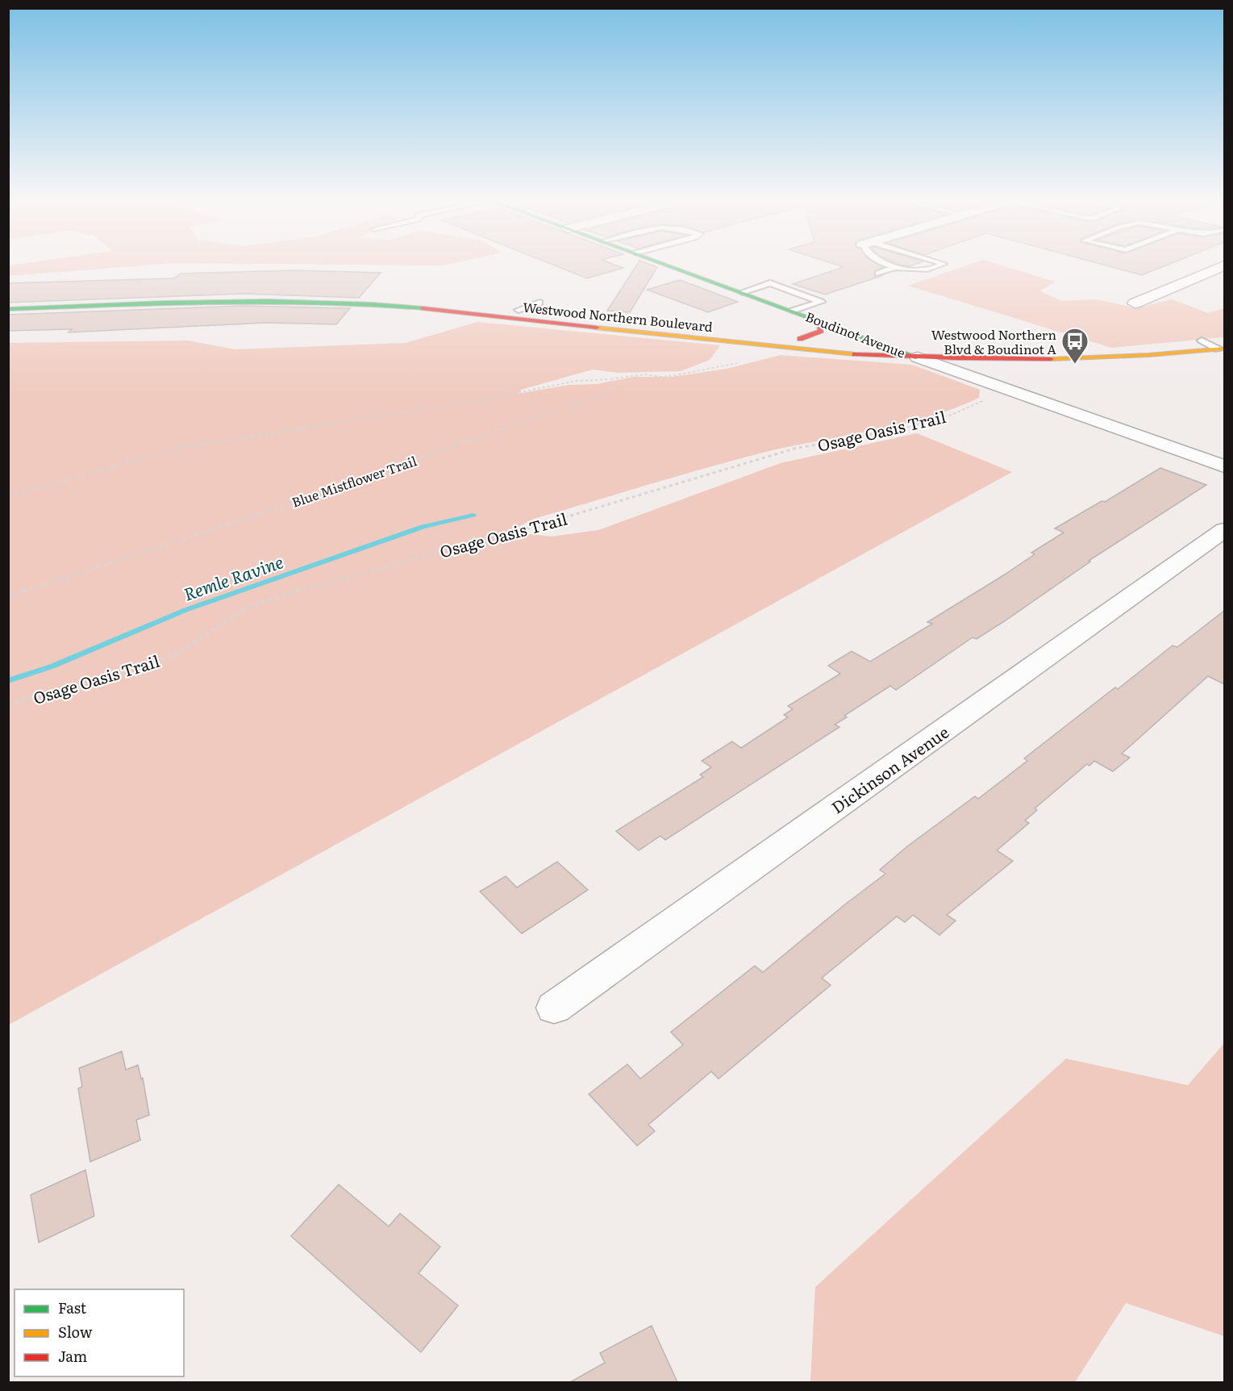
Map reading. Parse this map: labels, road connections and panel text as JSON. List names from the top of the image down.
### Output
{
  "streets": {
    "main road": ["Westwood Northern Boulevard", "Boudinot Avenue"],
    "street": ["Dickinson Avenue"],
    "path": ["Osage Oasis Trail", "Blue Mistflower Trail"]
  },
  "crossings": [
    ["Westwood Northern Boulevard", "Boudinot Avenue"],
    ["Boudinot Avenue", "Osage Oasis Trail"]
  ],
  "water": ["Remle Ravine"],
  "places": {
    "bus stop": ["Westwood Northern Blvd & Boudinot A"]
  },
  "legend": ["Fast", "Slow", "Jam"]
}
